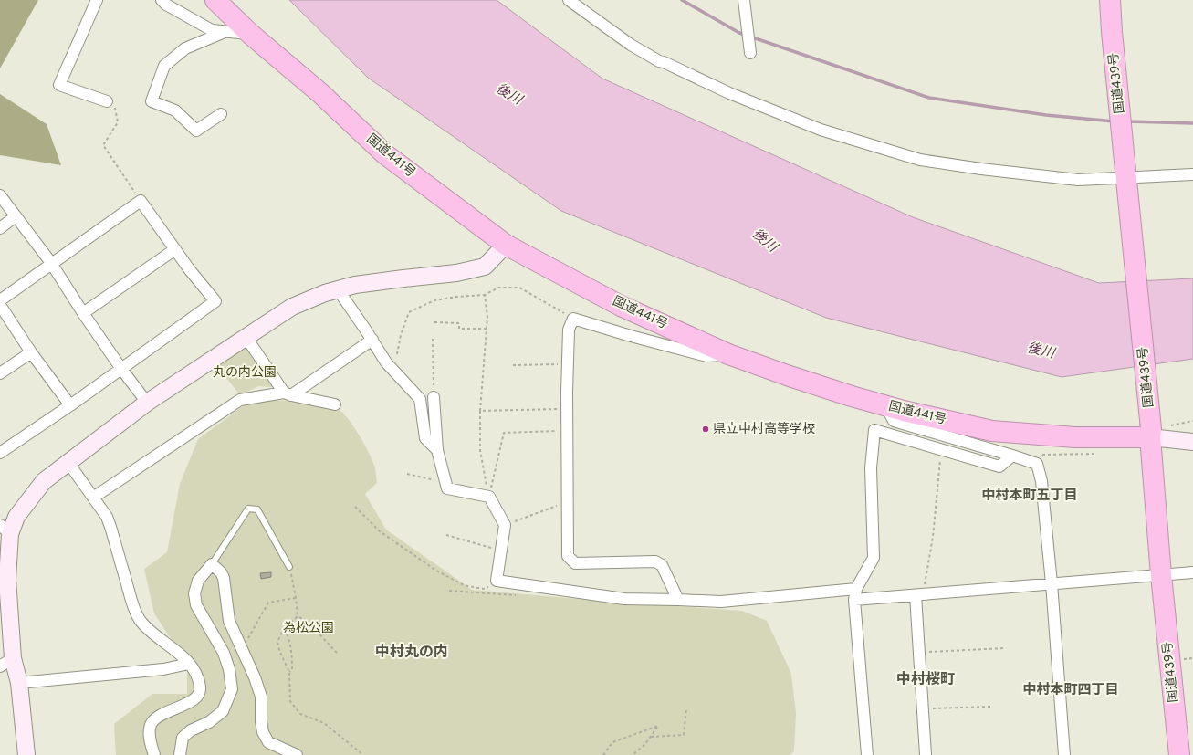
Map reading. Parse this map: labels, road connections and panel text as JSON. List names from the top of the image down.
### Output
{
  "streets": {
    "highway": ["国道439号", "国道441号"]
  },
  "crossings": [
    ["国道439号", "国道441号"]
  ],
  "districts": [
    "中村本町五丁目",
    "中村丸の内",
    "中村桜町",
    "中村本町四丁目"
  ],
  "water": ["後川"],
  "parks": ["丸の内公園", "為松公園"],
  "places": ["県立中村高等学校"]
}
